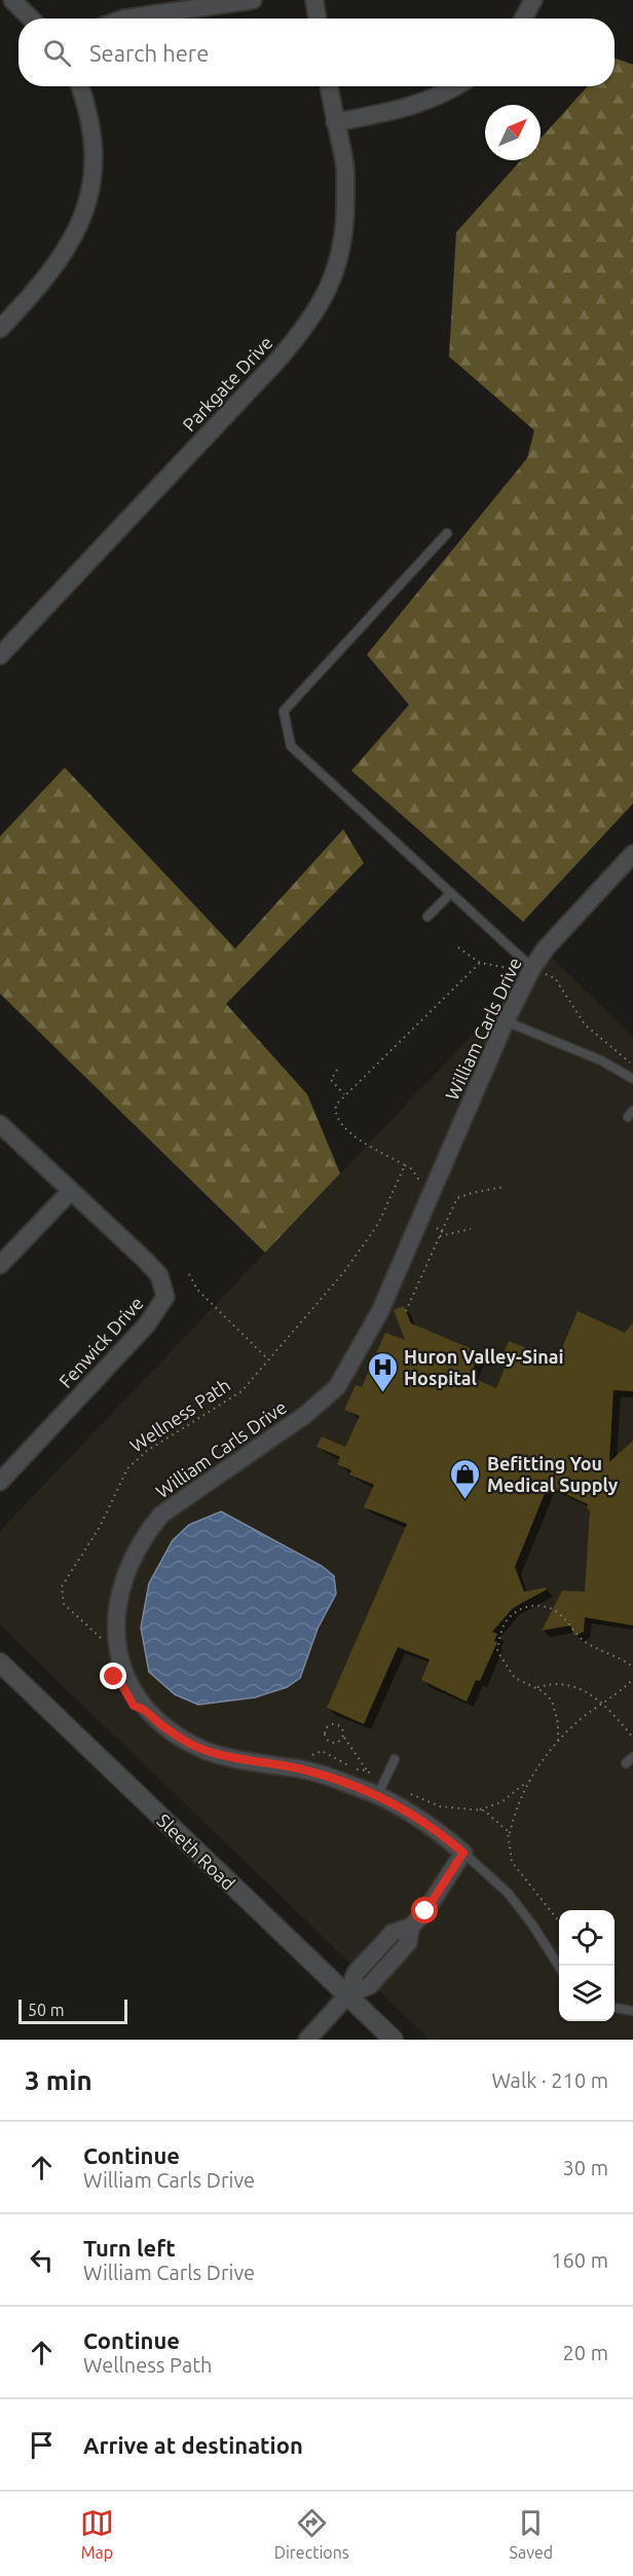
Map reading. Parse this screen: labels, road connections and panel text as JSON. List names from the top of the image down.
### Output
{
  "streets": {
    "street": [
      "Parkgate Drive",
      "William Carls Drive",
      "Fenwick Drive",
      "Sleeth Road"
    ],
    "path": ["Wellness Path"]
  },
  "places": {
    "hospital": ["Huron Valley-Sinai Hospital"],
    "shop": ["Befitting You Medical Supply"]
  },
  "scale_bar": "50 m",
  "north": "top right",
  "page": {
    "search": "Search here",
    "scale": "50 m",
    "heading": ["3 min", "Walk · 210 m"],
    "list": [
      ["Continue", "William Carls Drive", "30 m"],
      ["Turn left", "William Carls Drive", "160 m"],
      ["Continue", "Wellness Path", "20 m"],
      "Arrive at destination"
    ],
    "nav": ["Map", "Directions", "Saved"]
  }
}
